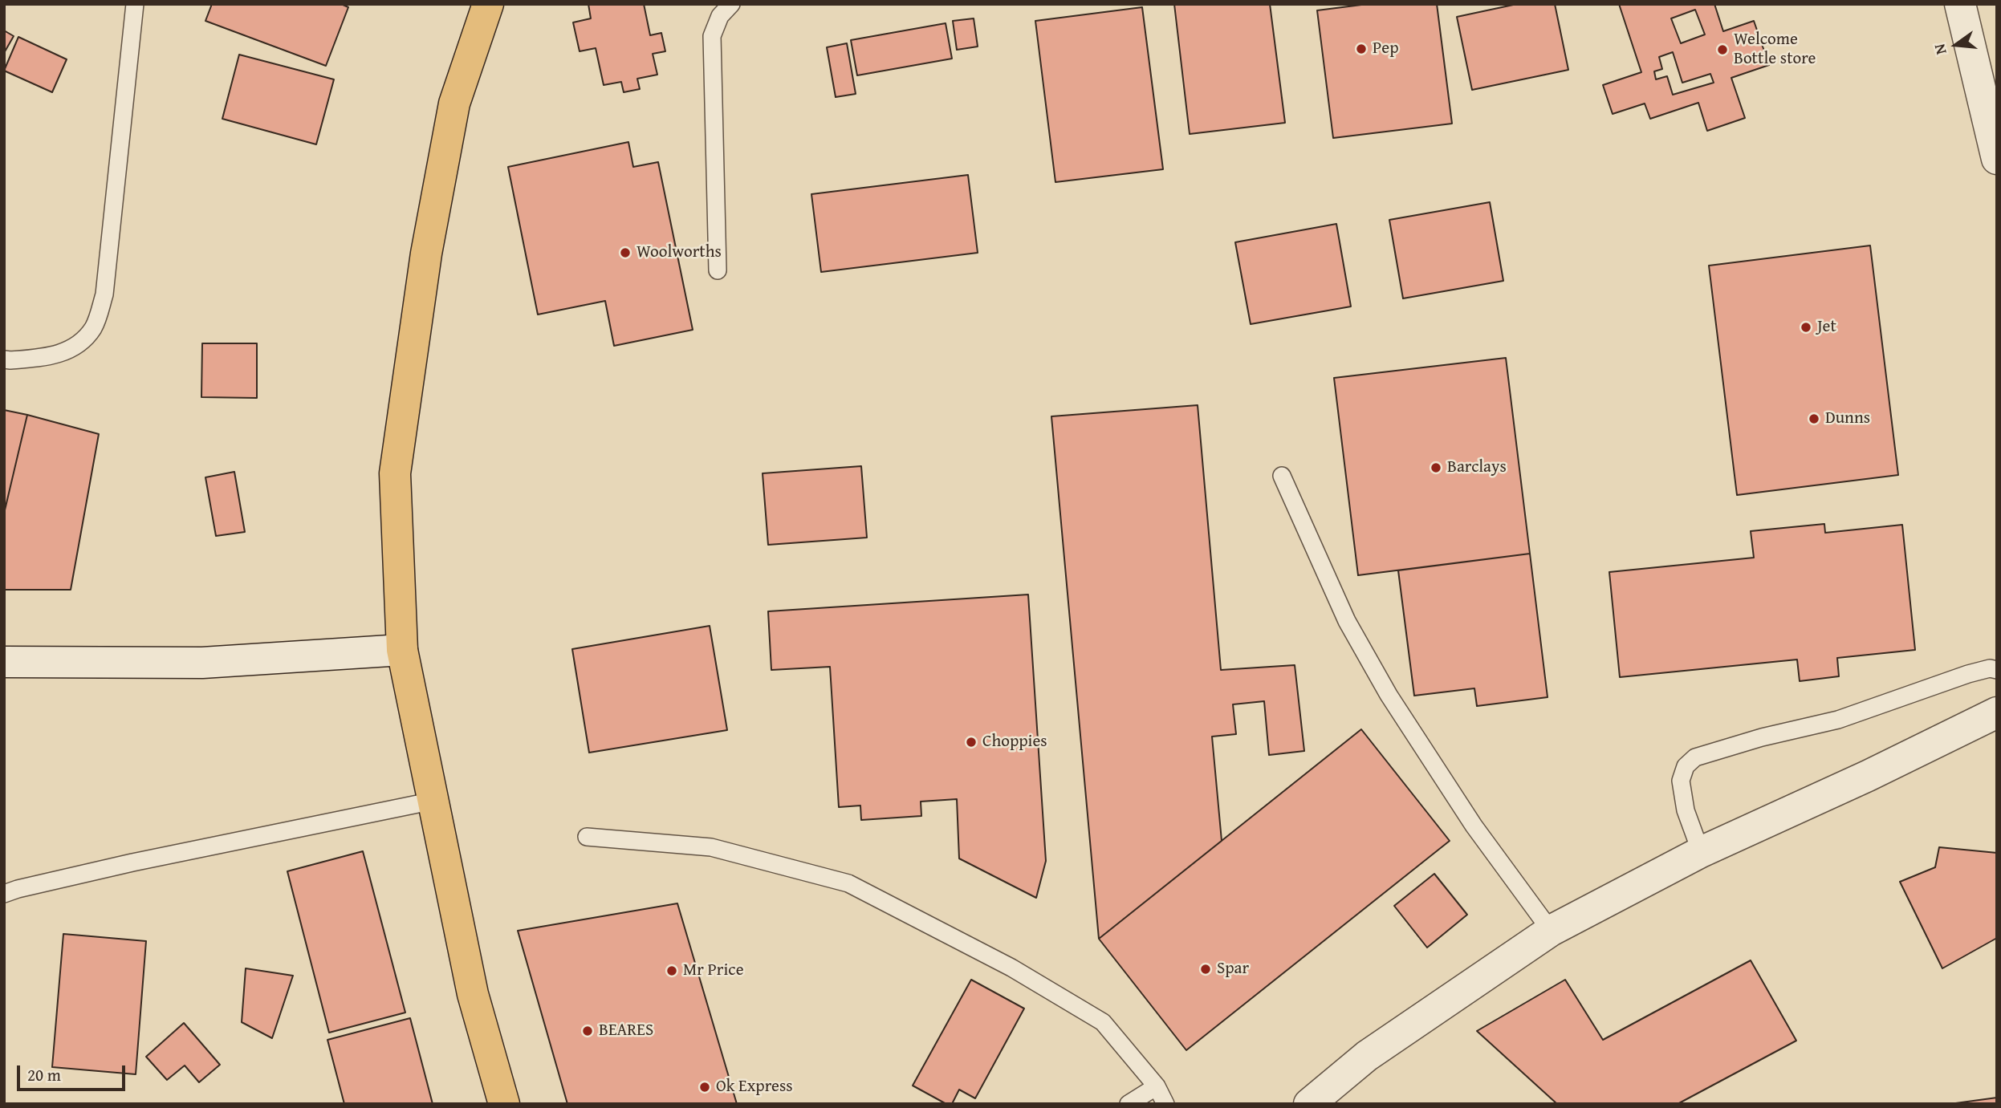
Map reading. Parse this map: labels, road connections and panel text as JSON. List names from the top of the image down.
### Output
{
  "places": [
    "Pep",
    "Welcome Bottle store",
    "Woolworths",
    "Jet",
    "Dunns",
    "Barclays",
    "Choppies",
    "Spar",
    "Mr Price",
    "BEARES",
    "Ok Express"
  ],
  "scale_bar": "20 m",
  "north": "left"
}
